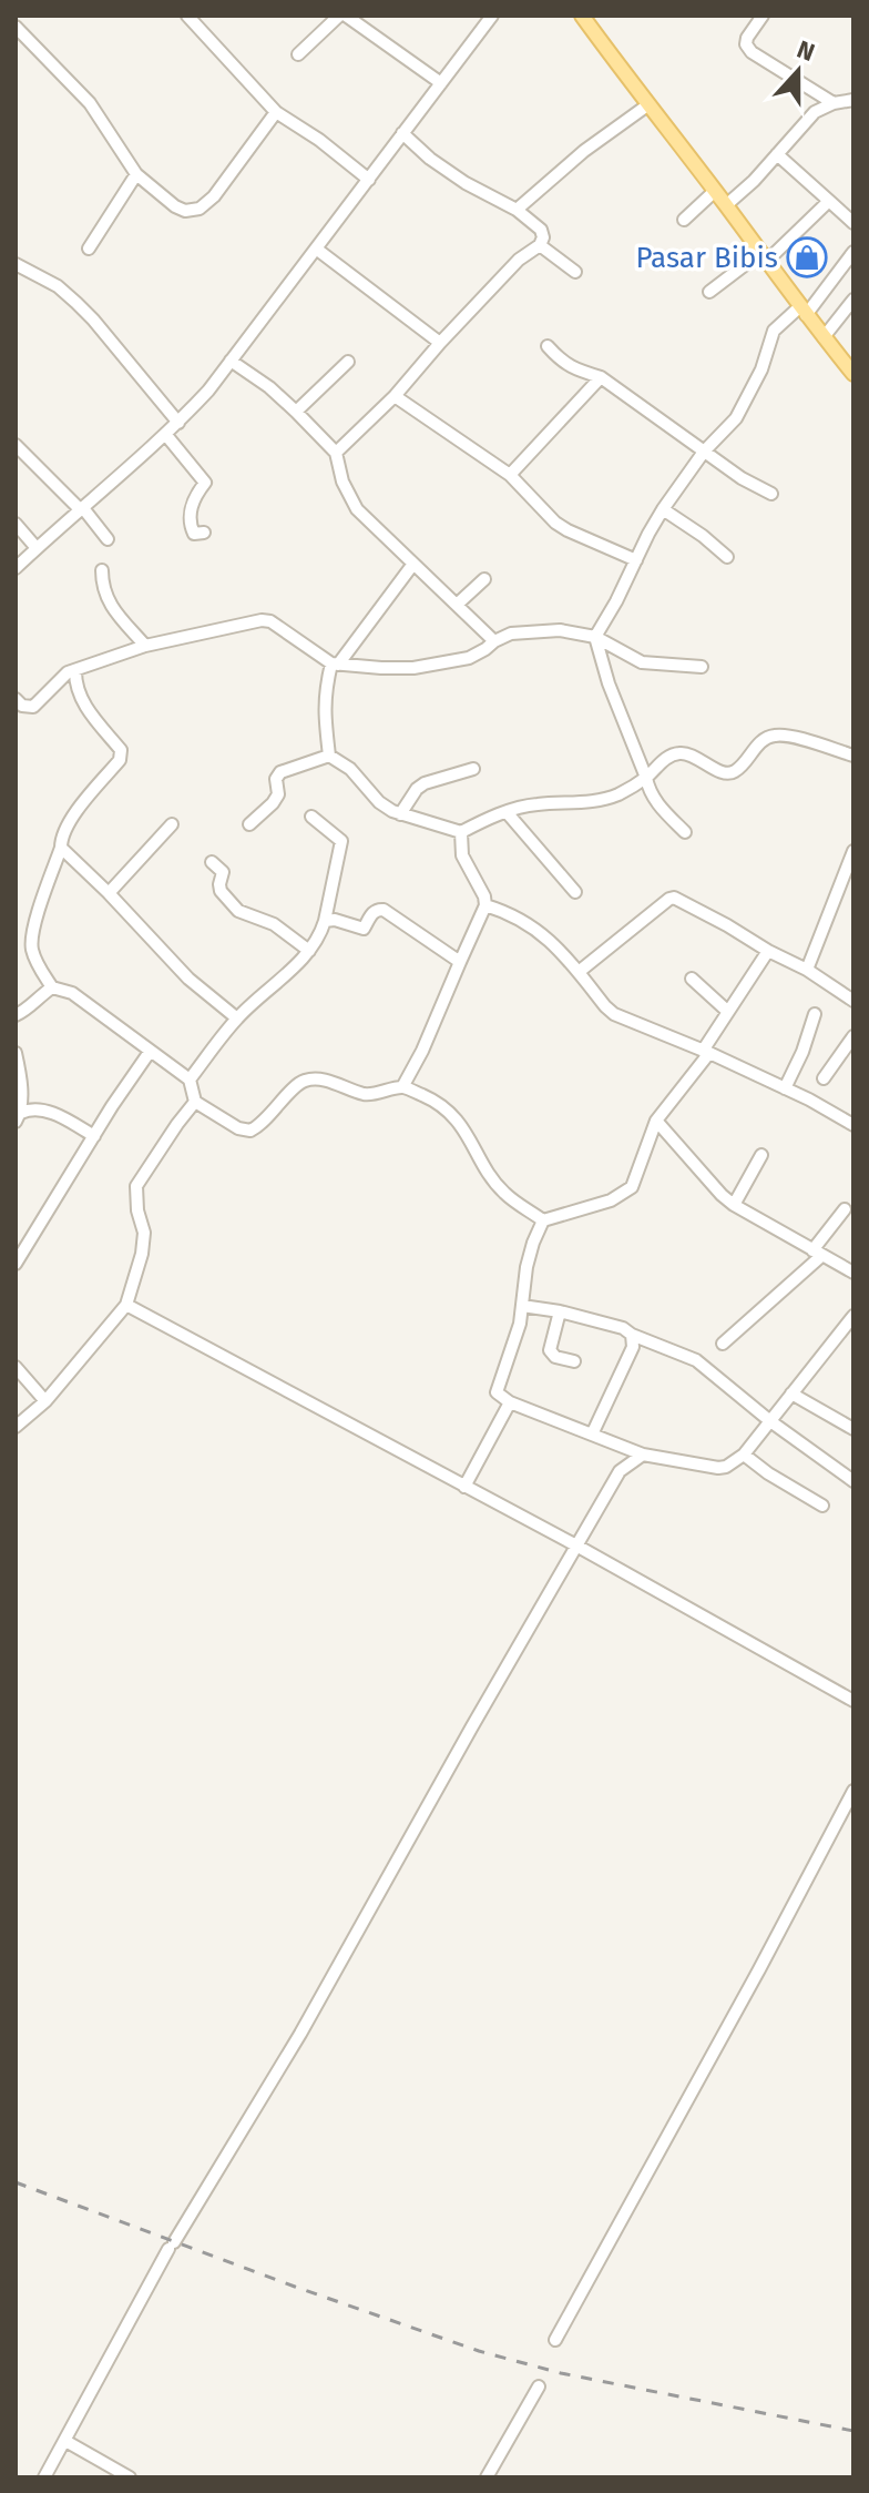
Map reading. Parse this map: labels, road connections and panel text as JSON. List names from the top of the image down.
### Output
{
  "places": {
    "shop": ["Pasar Bibis"]
  },
  "north": "top"
}
